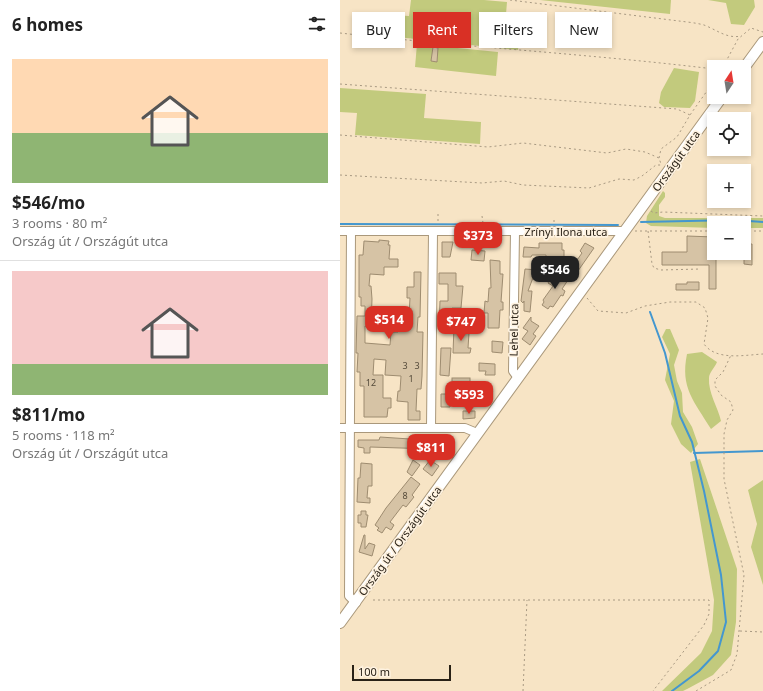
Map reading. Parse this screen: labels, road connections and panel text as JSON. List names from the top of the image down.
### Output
{
  "streets": {
    "main road": ["Országút utca", "Ország út / Országút utca"],
    "street": ["Zrínyi Ilona utca", "Lehel utca"]
  },
  "crossings": [
    ["Országút utca", "Zrínyi Ilona utca"],
    ["Országút utca", "Ország út / Országút utca"],
    ["Zrínyi Ilona utca", "Lehel utca"],
    ["Zrínyi Ilona utca", "Ország út / Országút utca"],
    ["Lehel utca", "Ország út / Országút utca"]
  ],
  "house_numbers": [
    "3",
    "3",
    "1",
    "12",
    "8"
  ],
  "scale_bar": "100 m",
  "north": "top",
  "page": {
    "heading": "6 homes",
    "chip": [
      "Buy",
      "Rent",
      "Filters",
      "New"
    ],
    "list": [
      {
        "name": "$546/mo",
        "note": "3 rooms · 80 m² · Ország út / Országút utca"
      },
      {
        "name": "$811/mo",
        "note": "5 rooms · 118 m² · Ország út / Országút utca"
      }
    ],
    "map_buttons": ["+", "−"],
    "price": [
      "$373",
      "$546",
      "$514",
      "$747",
      "$593",
      "$811"
    ],
    "scale": "100 m"
  }
}
